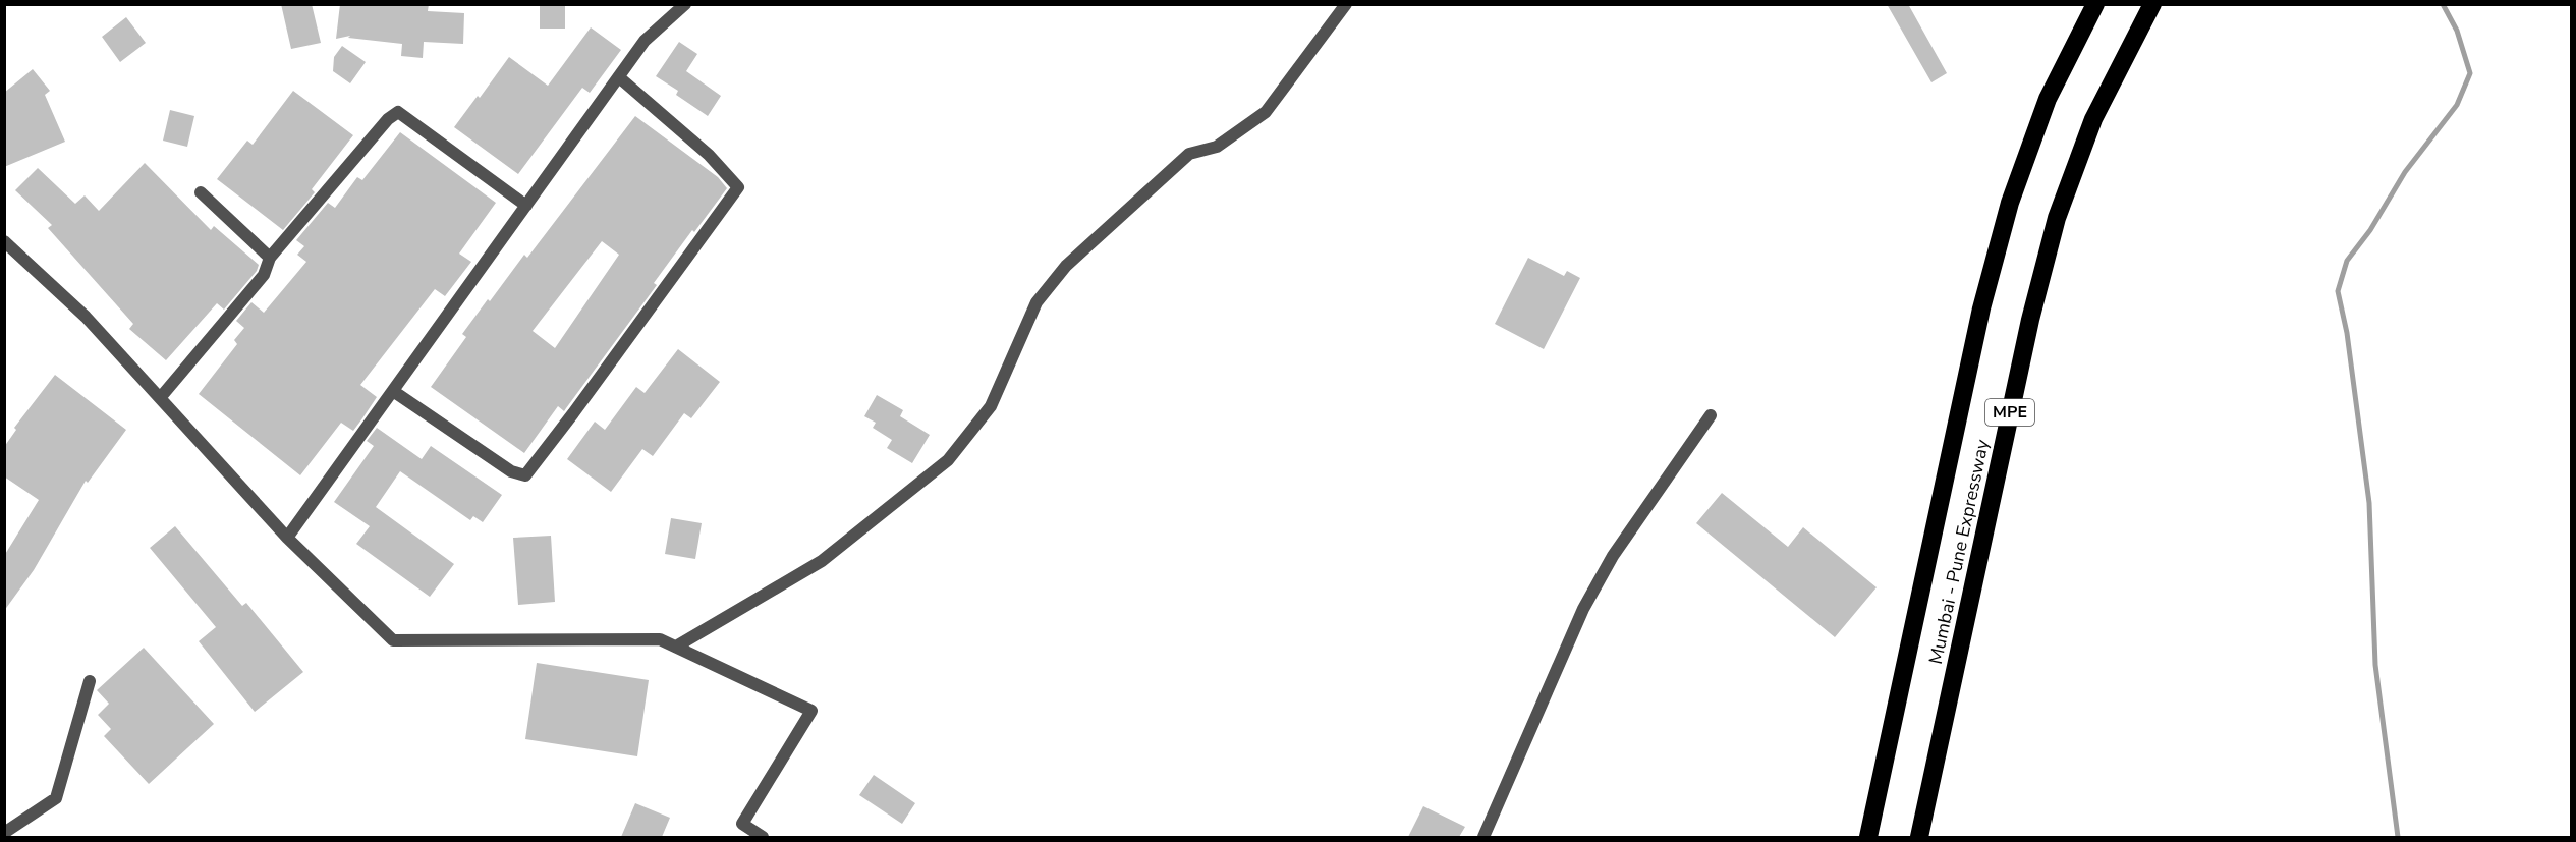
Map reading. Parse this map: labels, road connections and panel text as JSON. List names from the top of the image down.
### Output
{
  "streets": {
    "highway": ["MPE", "Mumbai - Pune Expressway"]
  }
}
